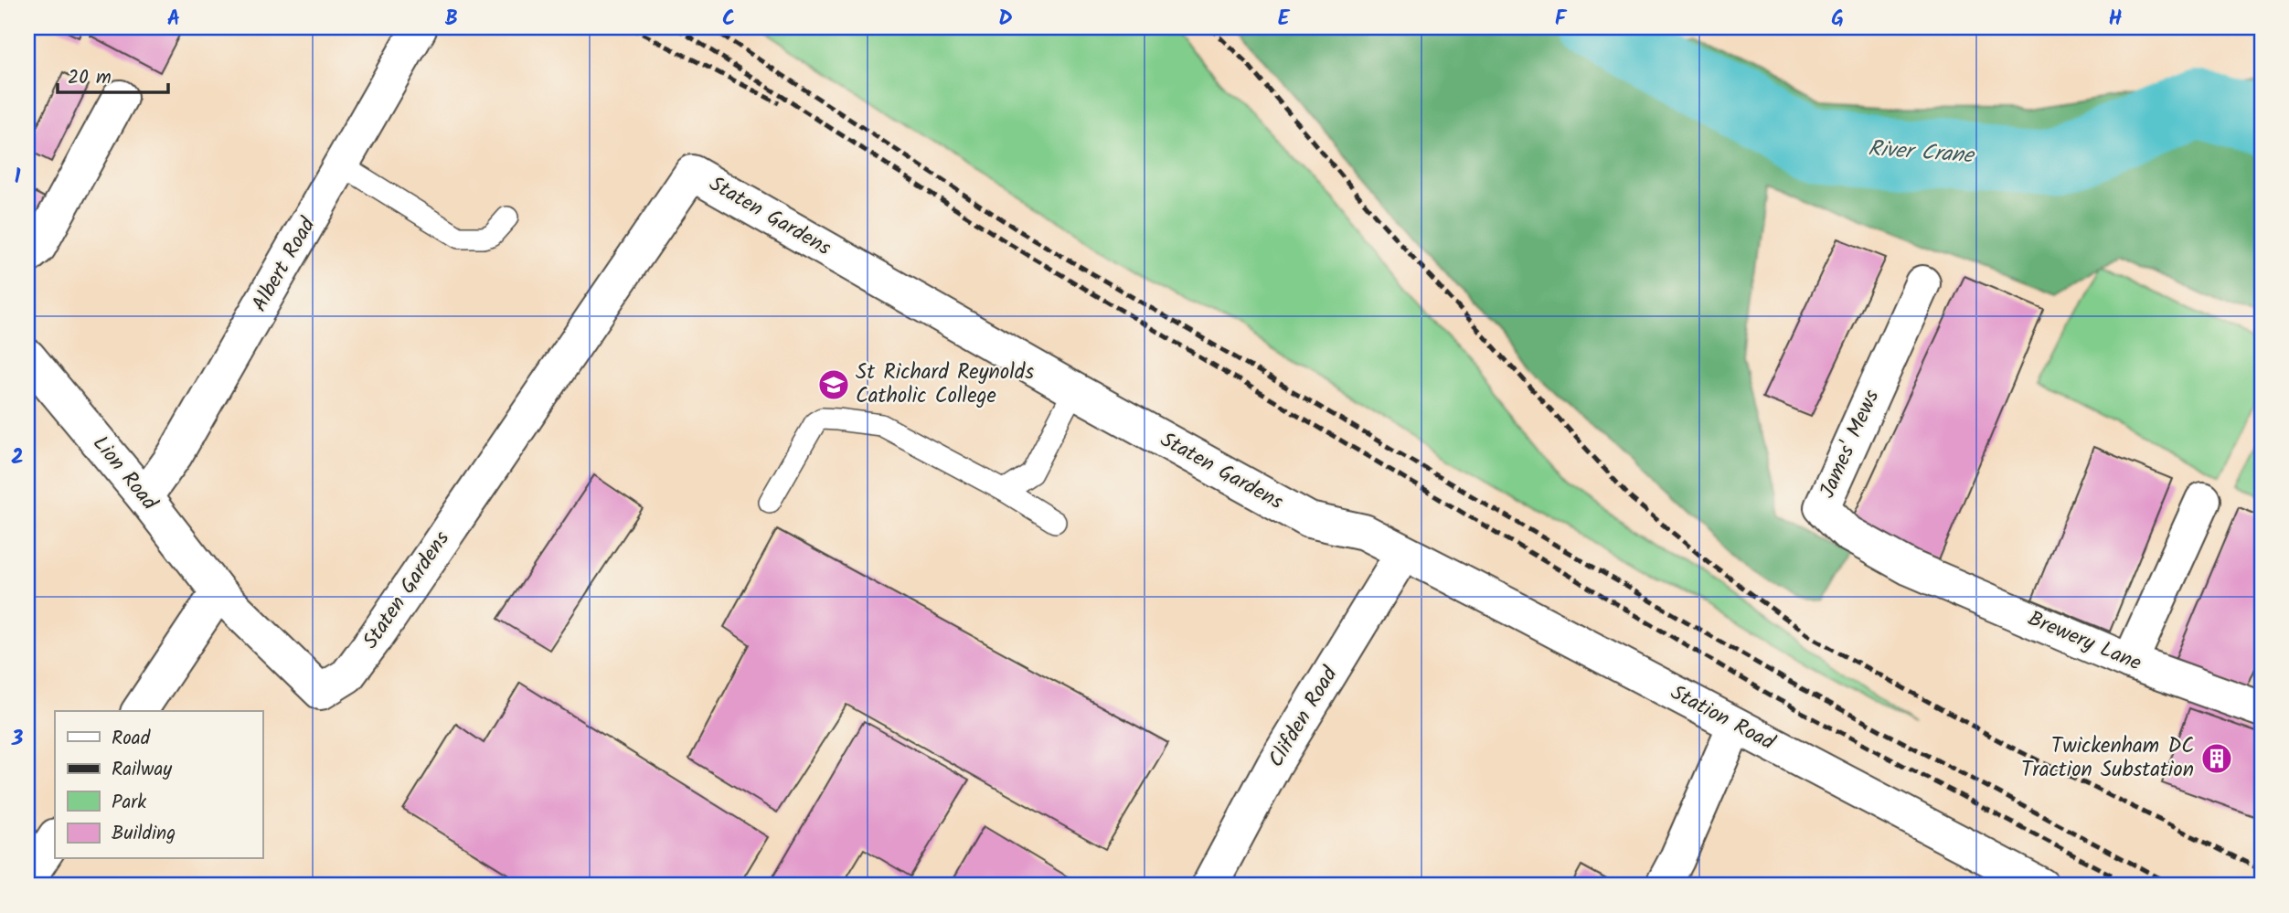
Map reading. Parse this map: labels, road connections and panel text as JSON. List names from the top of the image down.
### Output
{
  "streets": {
    "street": [
      "Staten Gardens",
      "Albert Road",
      "James' Mews",
      "Lion Road",
      "Brewery Lane",
      "Clifden Road",
      "Station Road"
    ]
  },
  "crossings": [
    ["Staten Gardens", "Lion Road"],
    ["Staten Gardens", "Clifden Road"],
    ["Staten Gardens", "Station Road"],
    ["Albert Road", "Lion Road"],
    ["James' Mews", "Brewery Lane"],
    ["Clifden Road", "Station Road"]
  ],
  "water": ["River Crane"],
  "places": {
    "school or university": ["St Richard Reynolds Catholic College"],
    "building": ["Twickenham DC Traction Substation"]
  },
  "legend": [
    "Road",
    "Railway",
    "Park",
    "Building"
  ],
  "scale_bar": "20 m",
  "grid": {
    "columns": [
      "A",
      "B",
      "C",
      "D",
      "E",
      "F",
      "G",
      "H"
    ],
    "rows": ["1", "2", "3"]
  }
}
